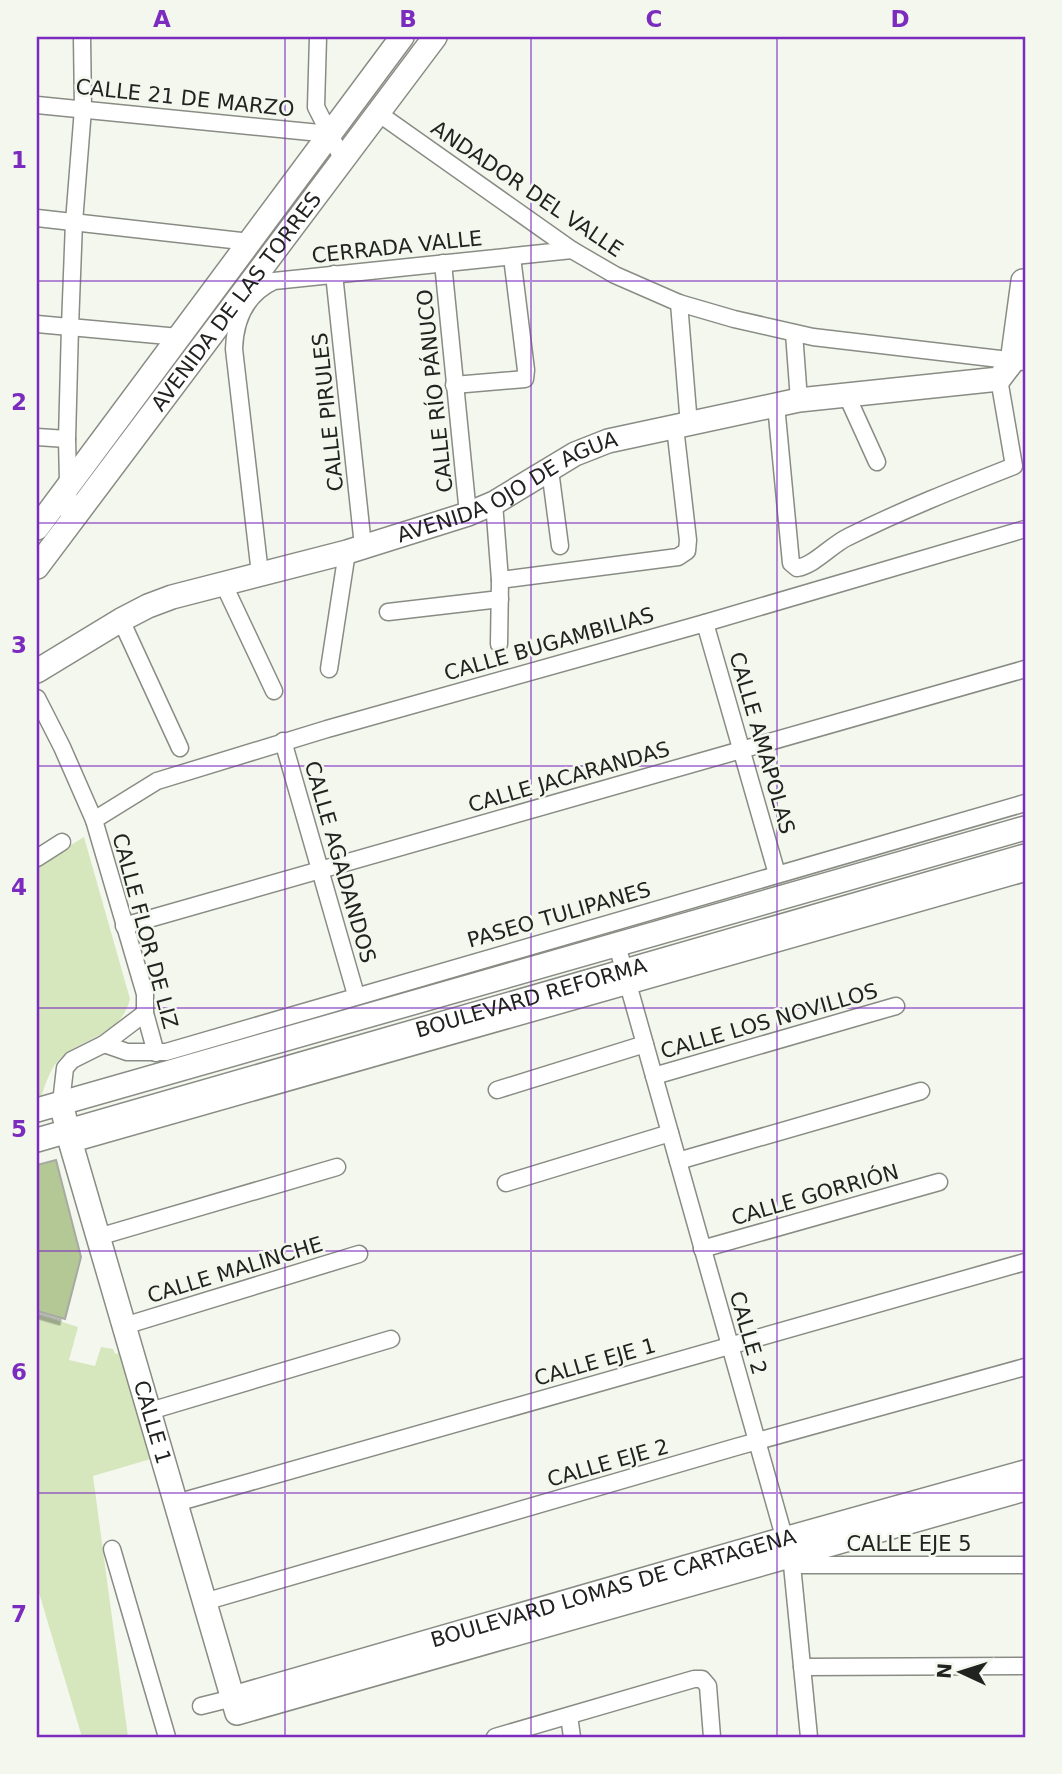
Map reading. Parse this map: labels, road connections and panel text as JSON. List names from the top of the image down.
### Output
{
  "streets": {
    "main road": [
      "AVENIDA DE LAS TORRES",
      "AVENIDA OJO DE AGUA",
      "BOULEVARD REFORMA",
      "CALLE 1",
      "BOULEVARD LOMAS DE CARTAGENA"
    ],
    "street": [
      "CALLE 21 DE MARZO",
      "ANDADOR DEL VALLE",
      "CERRADA VALLE",
      "CALLE RÍO PÁNUCO",
      "CALLE PIRULES",
      "CALLE BUGAMBILIAS",
      "CALLE AMAPOLAS",
      "CALLE JACARANDAS",
      "CALLE AGADANDOS",
      "PASEO TULIPANES",
      "CALLE FLOR DE LIZ",
      "CALLE LOS NOVILLOS",
      "CALLE GORRIÓN",
      "CALLE MALINCHE",
      "CALLE 2",
      "CALLE EJE 1",
      "CALLE EJE 2",
      "CALLE EJE 5"
    ]
  },
  "crossings": [
    ["CALLE 21 DE MARZO", "AVENIDA DE LAS TORRES"],
    ["ANDADOR DEL VALLE", "CERRADA VALLE"],
    ["ANDADOR DEL VALLE", "AVENIDA DE LAS TORRES"],
    ["ANDADOR DEL VALLE", "AVENIDA OJO DE AGUA"],
    ["CERRADA VALLE", "CALLE RÍO PÁNUCO"],
    ["CERRADA VALLE", "CALLE PIRULES"],
    ["CERRADA VALLE", "AVENIDA OJO DE AGUA"],
    ["CALLE RÍO PÁNUCO", "AVENIDA OJO DE AGUA"],
    ["CALLE PIRULES", "AVENIDA OJO DE AGUA"],
    ["CALLE BUGAMBILIAS", "CALLE AMAPOLAS"],
    ["CALLE BUGAMBILIAS", "CALLE AGADANDOS"],
    ["CALLE BUGAMBILIAS", "CALLE FLOR DE LIZ"],
    ["CALLE AMAPOLAS", "CALLE JACARANDAS"],
    ["CALLE AMAPOLAS", "PASEO TULIPANES"],
    ["CALLE JACARANDAS", "CALLE AGADANDOS"],
    ["CALLE JACARANDAS", "CALLE FLOR DE LIZ"],
    ["CALLE AGADANDOS", "PASEO TULIPANES"],
    ["PASEO TULIPANES", "CALLE FLOR DE LIZ"],
    ["BOULEVARD REFORMA", "CALLE 2"],
    ["BOULEVARD REFORMA", "CALLE 1"],
    ["CALLE LOS NOVILLOS", "CALLE 2"],
    ["CALLE GORRIÓN", "CALLE 2"],
    ["CALLE MALINCHE", "CALLE 1"],
    ["CALLE 2", "CALLE EJE 1"],
    ["CALLE 2", "CALLE EJE 2"],
    ["CALLE 2", "CALLE EJE 5"],
    ["CALLE 2", "BOULEVARD LOMAS DE CARTAGENA"],
    ["CALLE EJE 1", "CALLE 1"],
    ["CALLE 1", "CALLE EJE 2"],
    ["CALLE 1", "BOULEVARD LOMAS DE CARTAGENA"],
    ["CALLE EJE 5", "BOULEVARD LOMAS DE CARTAGENA"]
  ],
  "north": "left",
  "grid": {
    "columns": [
      "A",
      "B",
      "C",
      "D"
    ],
    "rows": [
      "1",
      "2",
      "3",
      "4",
      "5",
      "6",
      "7"
    ]
  }
}
